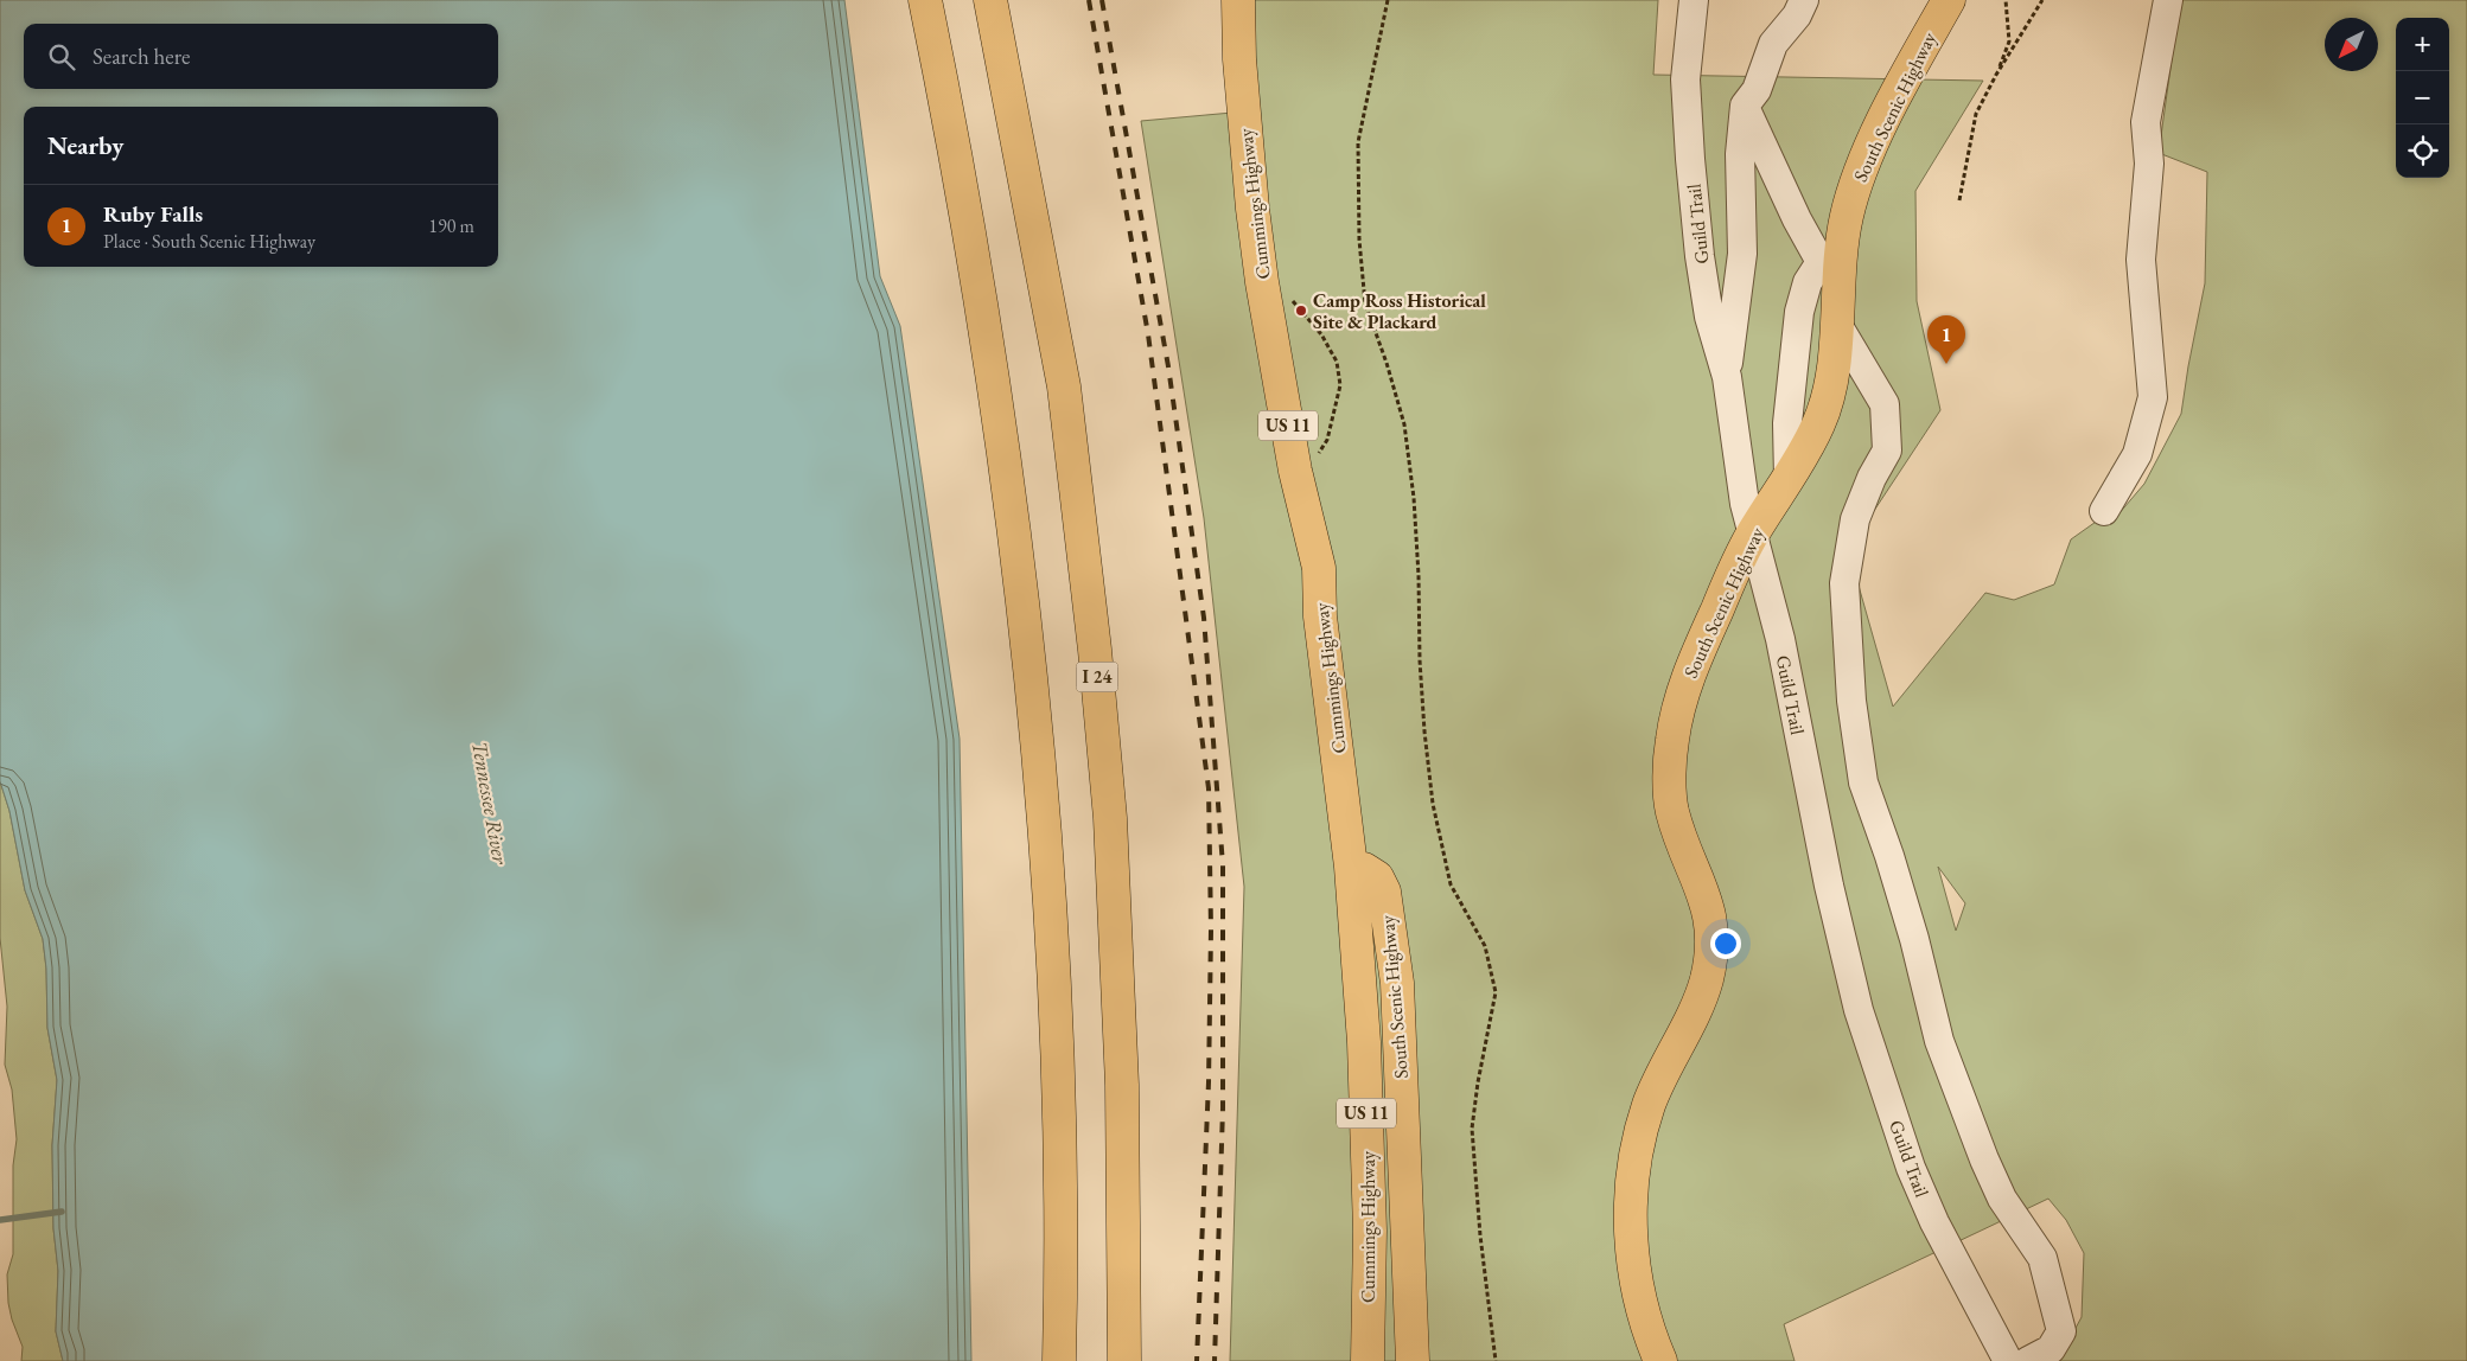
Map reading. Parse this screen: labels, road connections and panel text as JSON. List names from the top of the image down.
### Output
{
  "streets": {
    "main road": [
      "South Scenic Highway",
      "Cummings Highway",
      "US 11",
      "I 24"
    ],
    "lane": ["Guild Trail"]
  },
  "crossings": [
    ["South Scenic Highway", "Cummings Highway"],
    ["South Scenic Highway", "Guild Trail"]
  ],
  "water": ["Tennessee River"],
  "places": ["Camp Ross Historical Site & Plackard"],
  "north": "bottom left",
  "page": {
    "map_buttons": ["+", "−"],
    "search": "Search here",
    "heading": "Nearby",
    "list": [
      {
        "mark": "1",
        "name": "Ruby Falls",
        "note": "Place · South Scenic Highway",
        "value": "190 m"
      }
    ],
    "pins": "1"
  }
}
